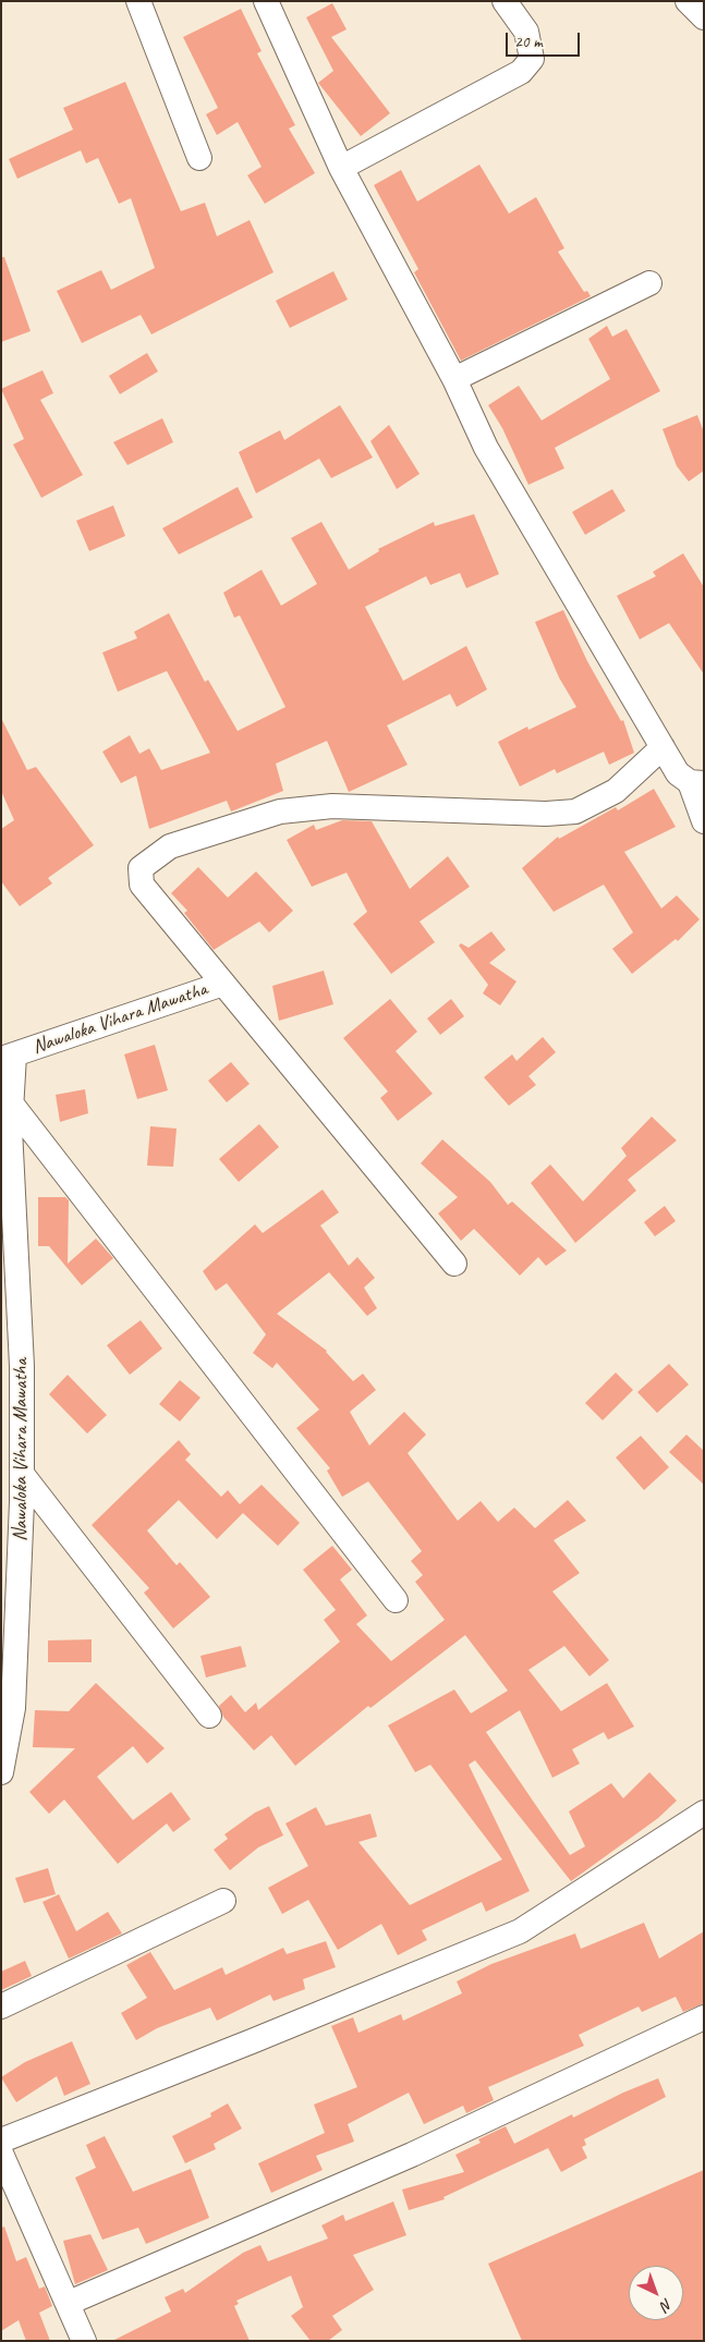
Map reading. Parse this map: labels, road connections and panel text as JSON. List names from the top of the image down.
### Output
{
  "streets": {
    "street": ["Nawaloka Vihara Mawatha"]
  },
  "scale_bar": "20 m",
  "north": "bottom right"
}
